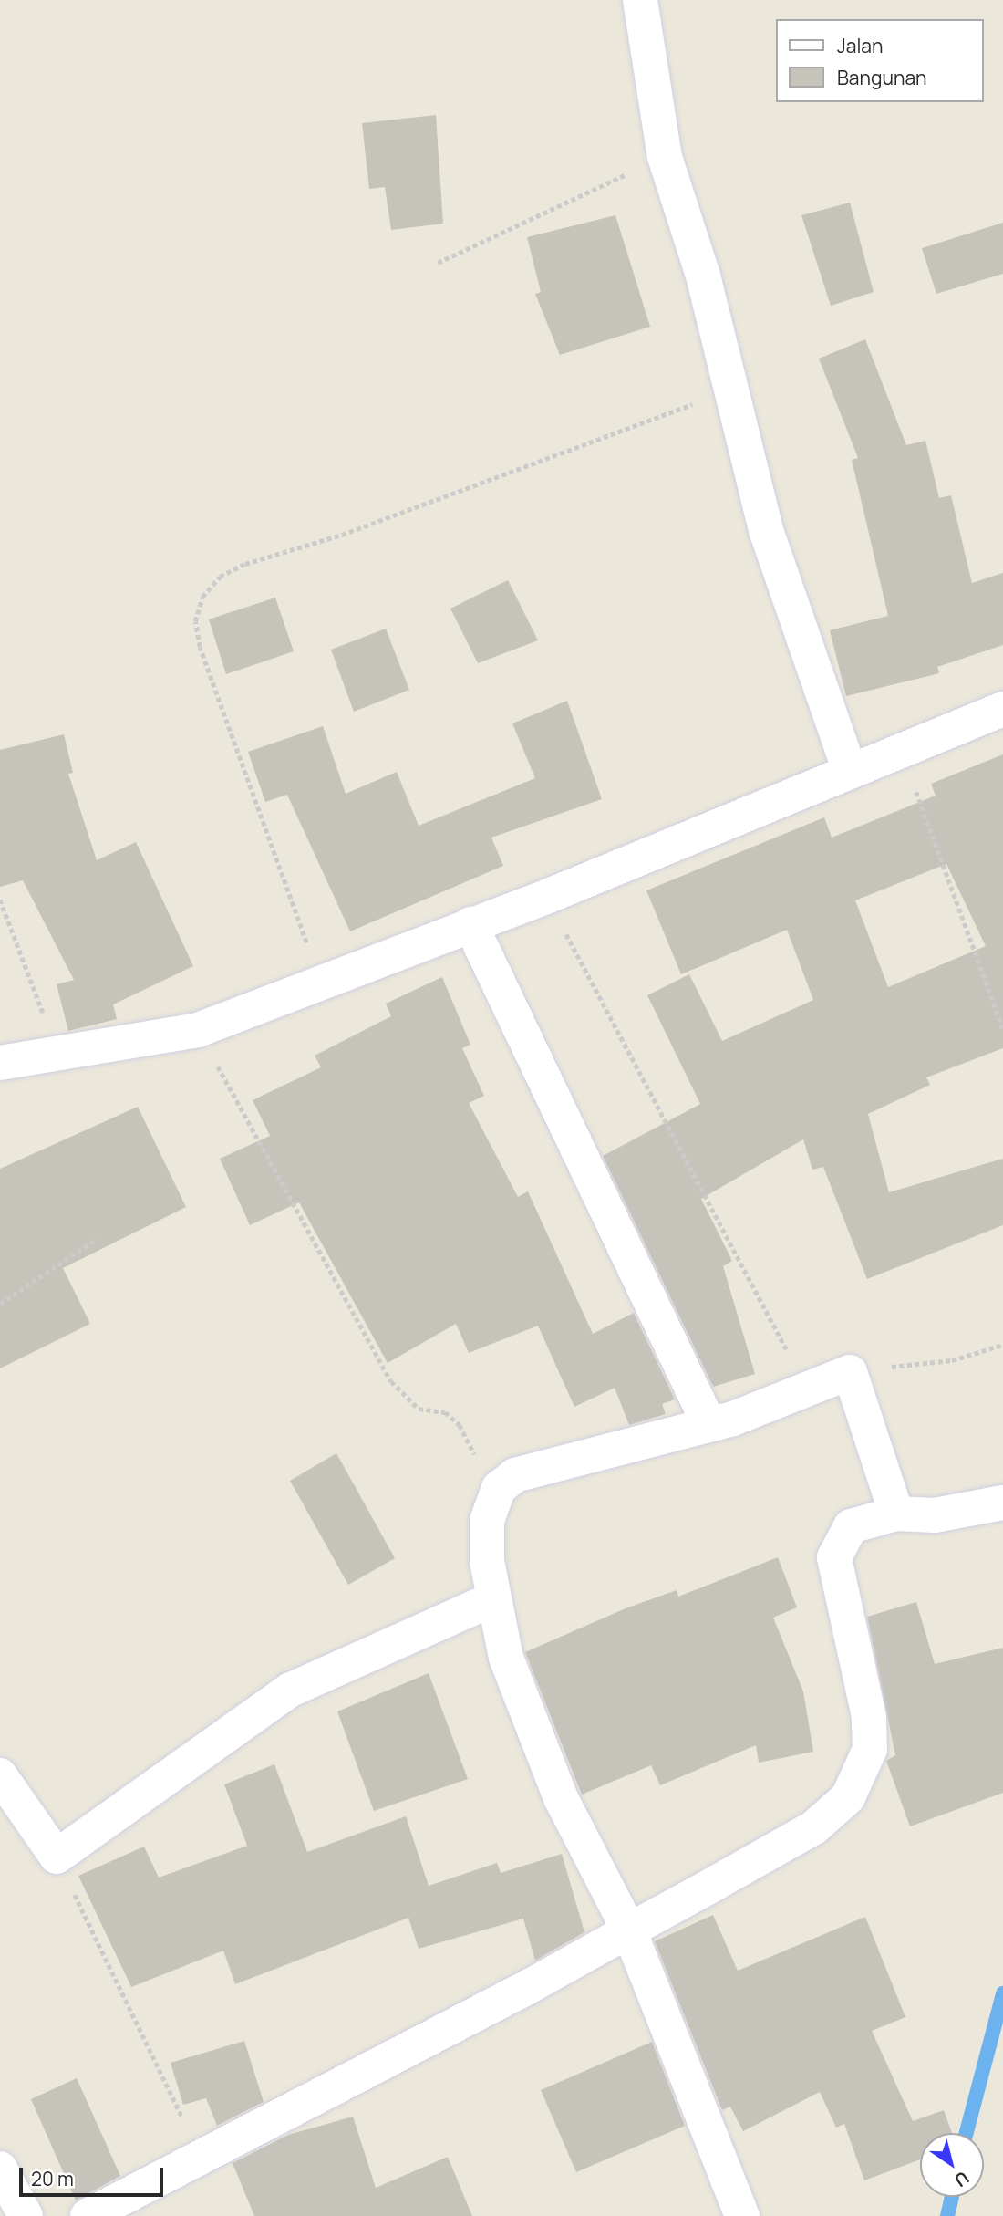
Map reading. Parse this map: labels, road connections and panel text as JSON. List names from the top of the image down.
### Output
{
  "legend": ["Jalan", "Bangunan"],
  "scale_bar": "20 m",
  "north": "bottom right"
}
